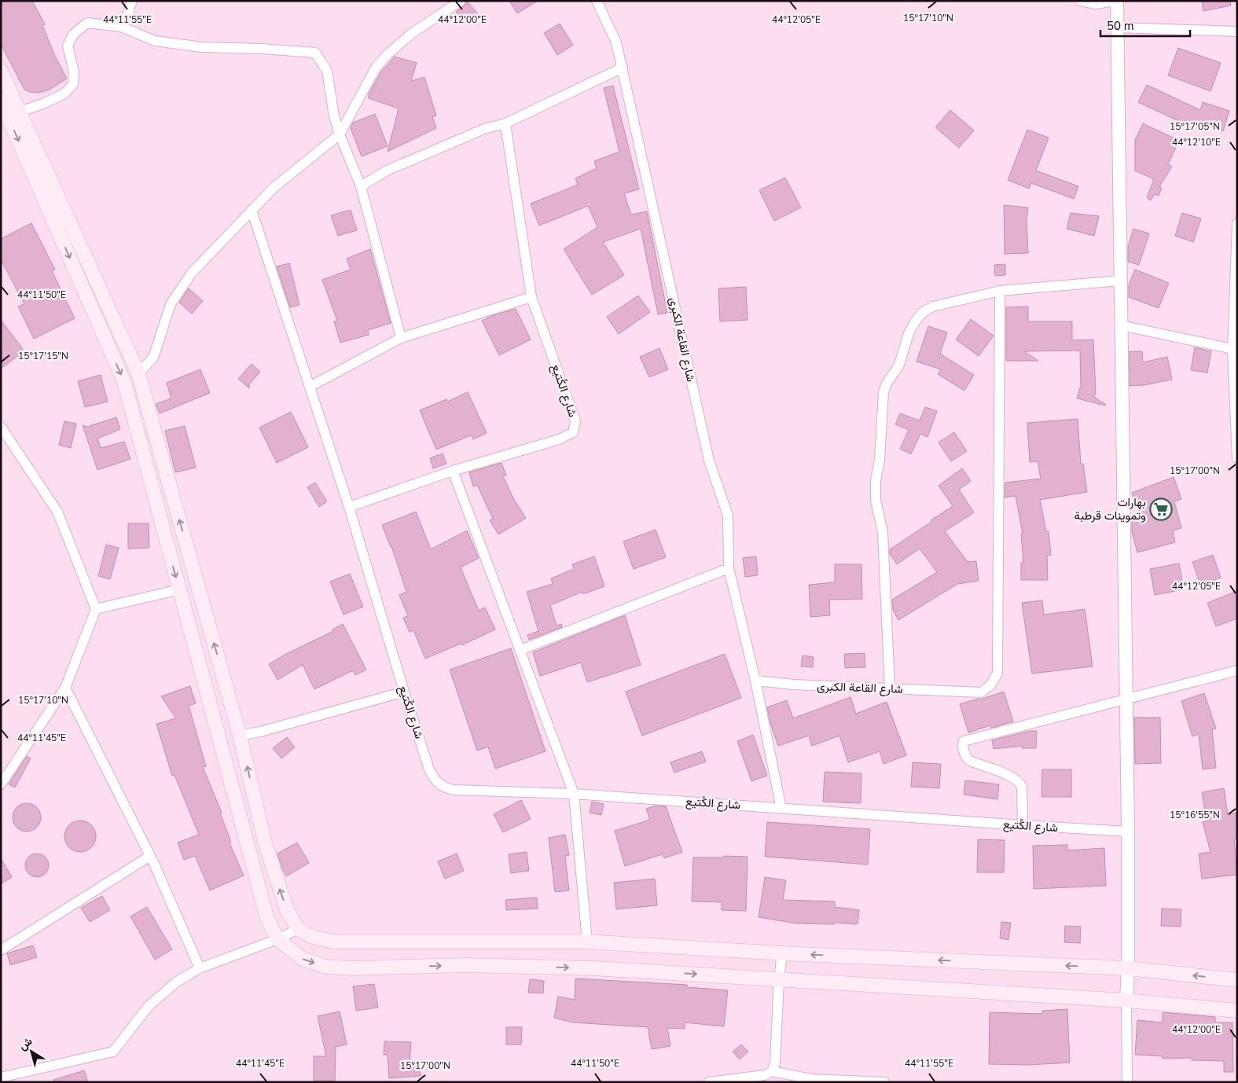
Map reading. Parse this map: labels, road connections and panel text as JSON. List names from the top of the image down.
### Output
{
  "streets": {
    "street": ["شارع القاعة الكبرى", "شارع الكُتيع"]
  },
  "crossings": [
    ["شارع القاعة الكبرى", "شارع الكُتيع"]
  ],
  "places": {
    "supermarket": ["بهارات وتموينات قرطبة"]
  },
  "scale_bar": "50 m",
  "north": "top left",
  "coordinates": [
    "15°17'10\"N",
    "44°11'55\"E",
    "44°12'00\"E",
    "44°12'05\"E",
    "15°17'05\"N",
    "44°12'10\"E",
    "44°11'50\"E",
    "15°17'15\"N",
    "15°17'00\"N",
    "44°11'45\"E",
    "15°16'55\"N"
  ]
}
